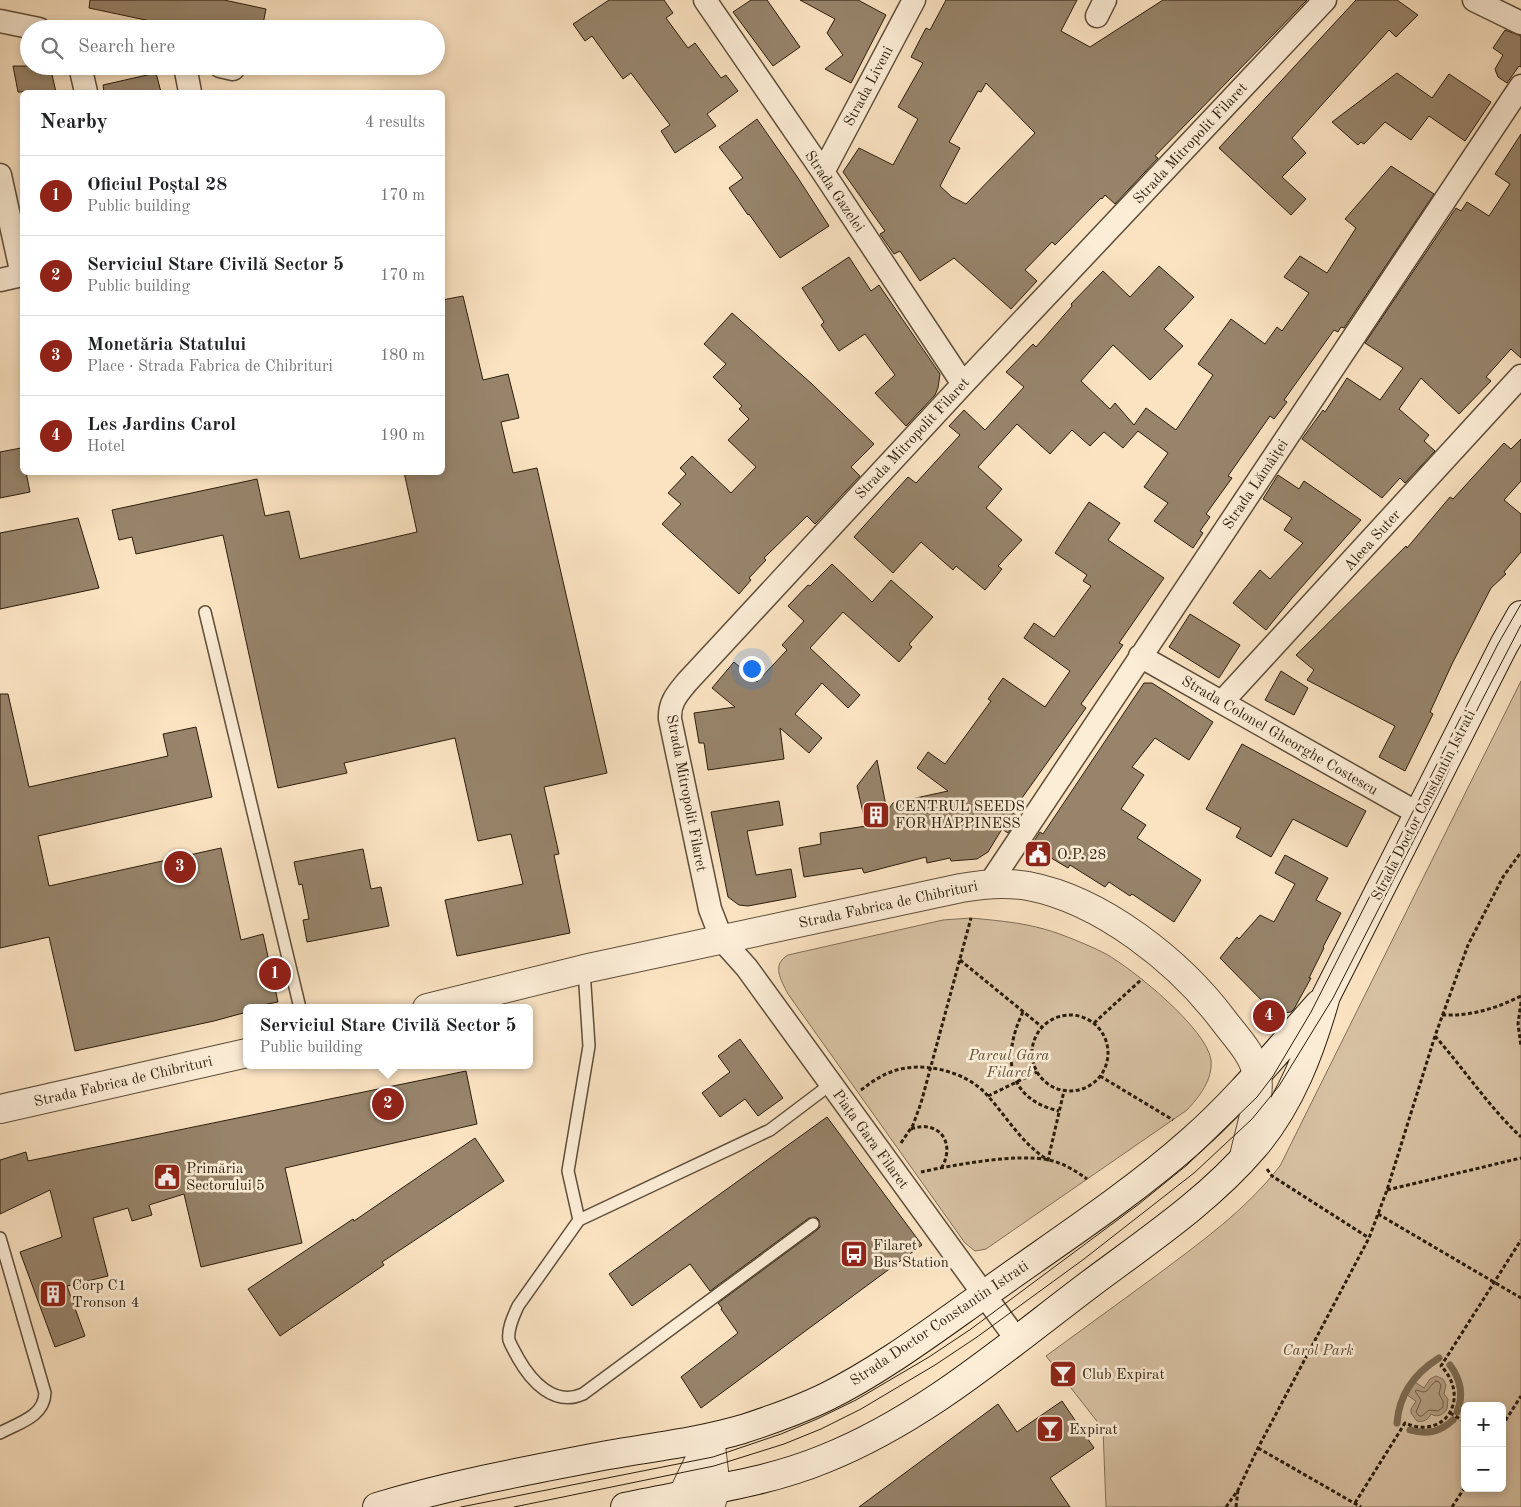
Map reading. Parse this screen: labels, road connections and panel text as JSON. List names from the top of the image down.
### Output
{
  "streets": {
    "main road": ["Strada Doctor Constantin Istrati", "Strada Fabrica de Chibrituri"],
    "street": [
      "Strada Liveni",
      "Strada Mitropolit Filaret",
      "Strada Gazelei",
      "Strada Lămâiței",
      "Aleea Suter",
      "Strada Colonel Gheorghe Costescu",
      "Piața Gara Filaret"
    ]
  },
  "crossings": [
    ["Strada Liveni", "Strada Gazelei"],
    ["Strada Mitropolit Filaret", "Strada Gazelei"],
    ["Strada Mitropolit Filaret", "Strada Fabrica de Chibrituri"],
    ["Strada Mitropolit Filaret", "Piața Gara Filaret"],
    ["Strada Lămâiței", "Strada Colonel Gheorghe Costescu"],
    ["Strada Lămâiței", "Strada Fabrica de Chibrituri"],
    ["Aleea Suter", "Strada Colonel Gheorghe Costescu"],
    ["Strada Colonel Gheorghe Costescu", "Strada Doctor Constantin Istrati"],
    ["Strada Doctor Constantin Istrati", "Strada Fabrica de Chibrituri"],
    ["Strada Doctor Constantin Istrati", "Piața Gara Filaret"],
    ["Strada Fabrica de Chibrituri", "Piața Gara Filaret"]
  ],
  "parks": ["Parcul Gara Filaret", "Carol Park"],
  "places": {
    "building": ["CENTRUL SEEDS FOR HAPPINESS", "Corp C1 Tronson 4"],
    "public building": ["O.P. 28", "Primăria Sectorului 5"],
    "bus stop": ["Filaret Bus Station"],
    "bar": ["Club Expirat", "Expirat"]
  },
  "page": {
    "search": "Search here",
    "heading": ["Nearby", "4 results"],
    "list": [
      {
        "mark": "1",
        "name": "Oficiul Poștal 28",
        "note": "Public building",
        "value": "170 m"
      },
      {
        "mark": "2",
        "name": "Serviciul Stare Civilă Sector 5",
        "note": "Public building",
        "value": "170 m"
      },
      {
        "mark": "3",
        "name": "Monetăria Statului",
        "note": "Place · Strada Fabrica de Chibrituri",
        "value": "180 m"
      },
      {
        "mark": "4",
        "name": "Les Jardins Carol",
        "note": "Hotel",
        "value": "190 m"
      }
    ],
    "pins": [
      "3",
      "1",
      "4",
      "2"
    ],
    "popup": ["Serviciul Stare Civilă Sector 5", "Public building"],
    "map_buttons": ["+", "−"]
  }
}
